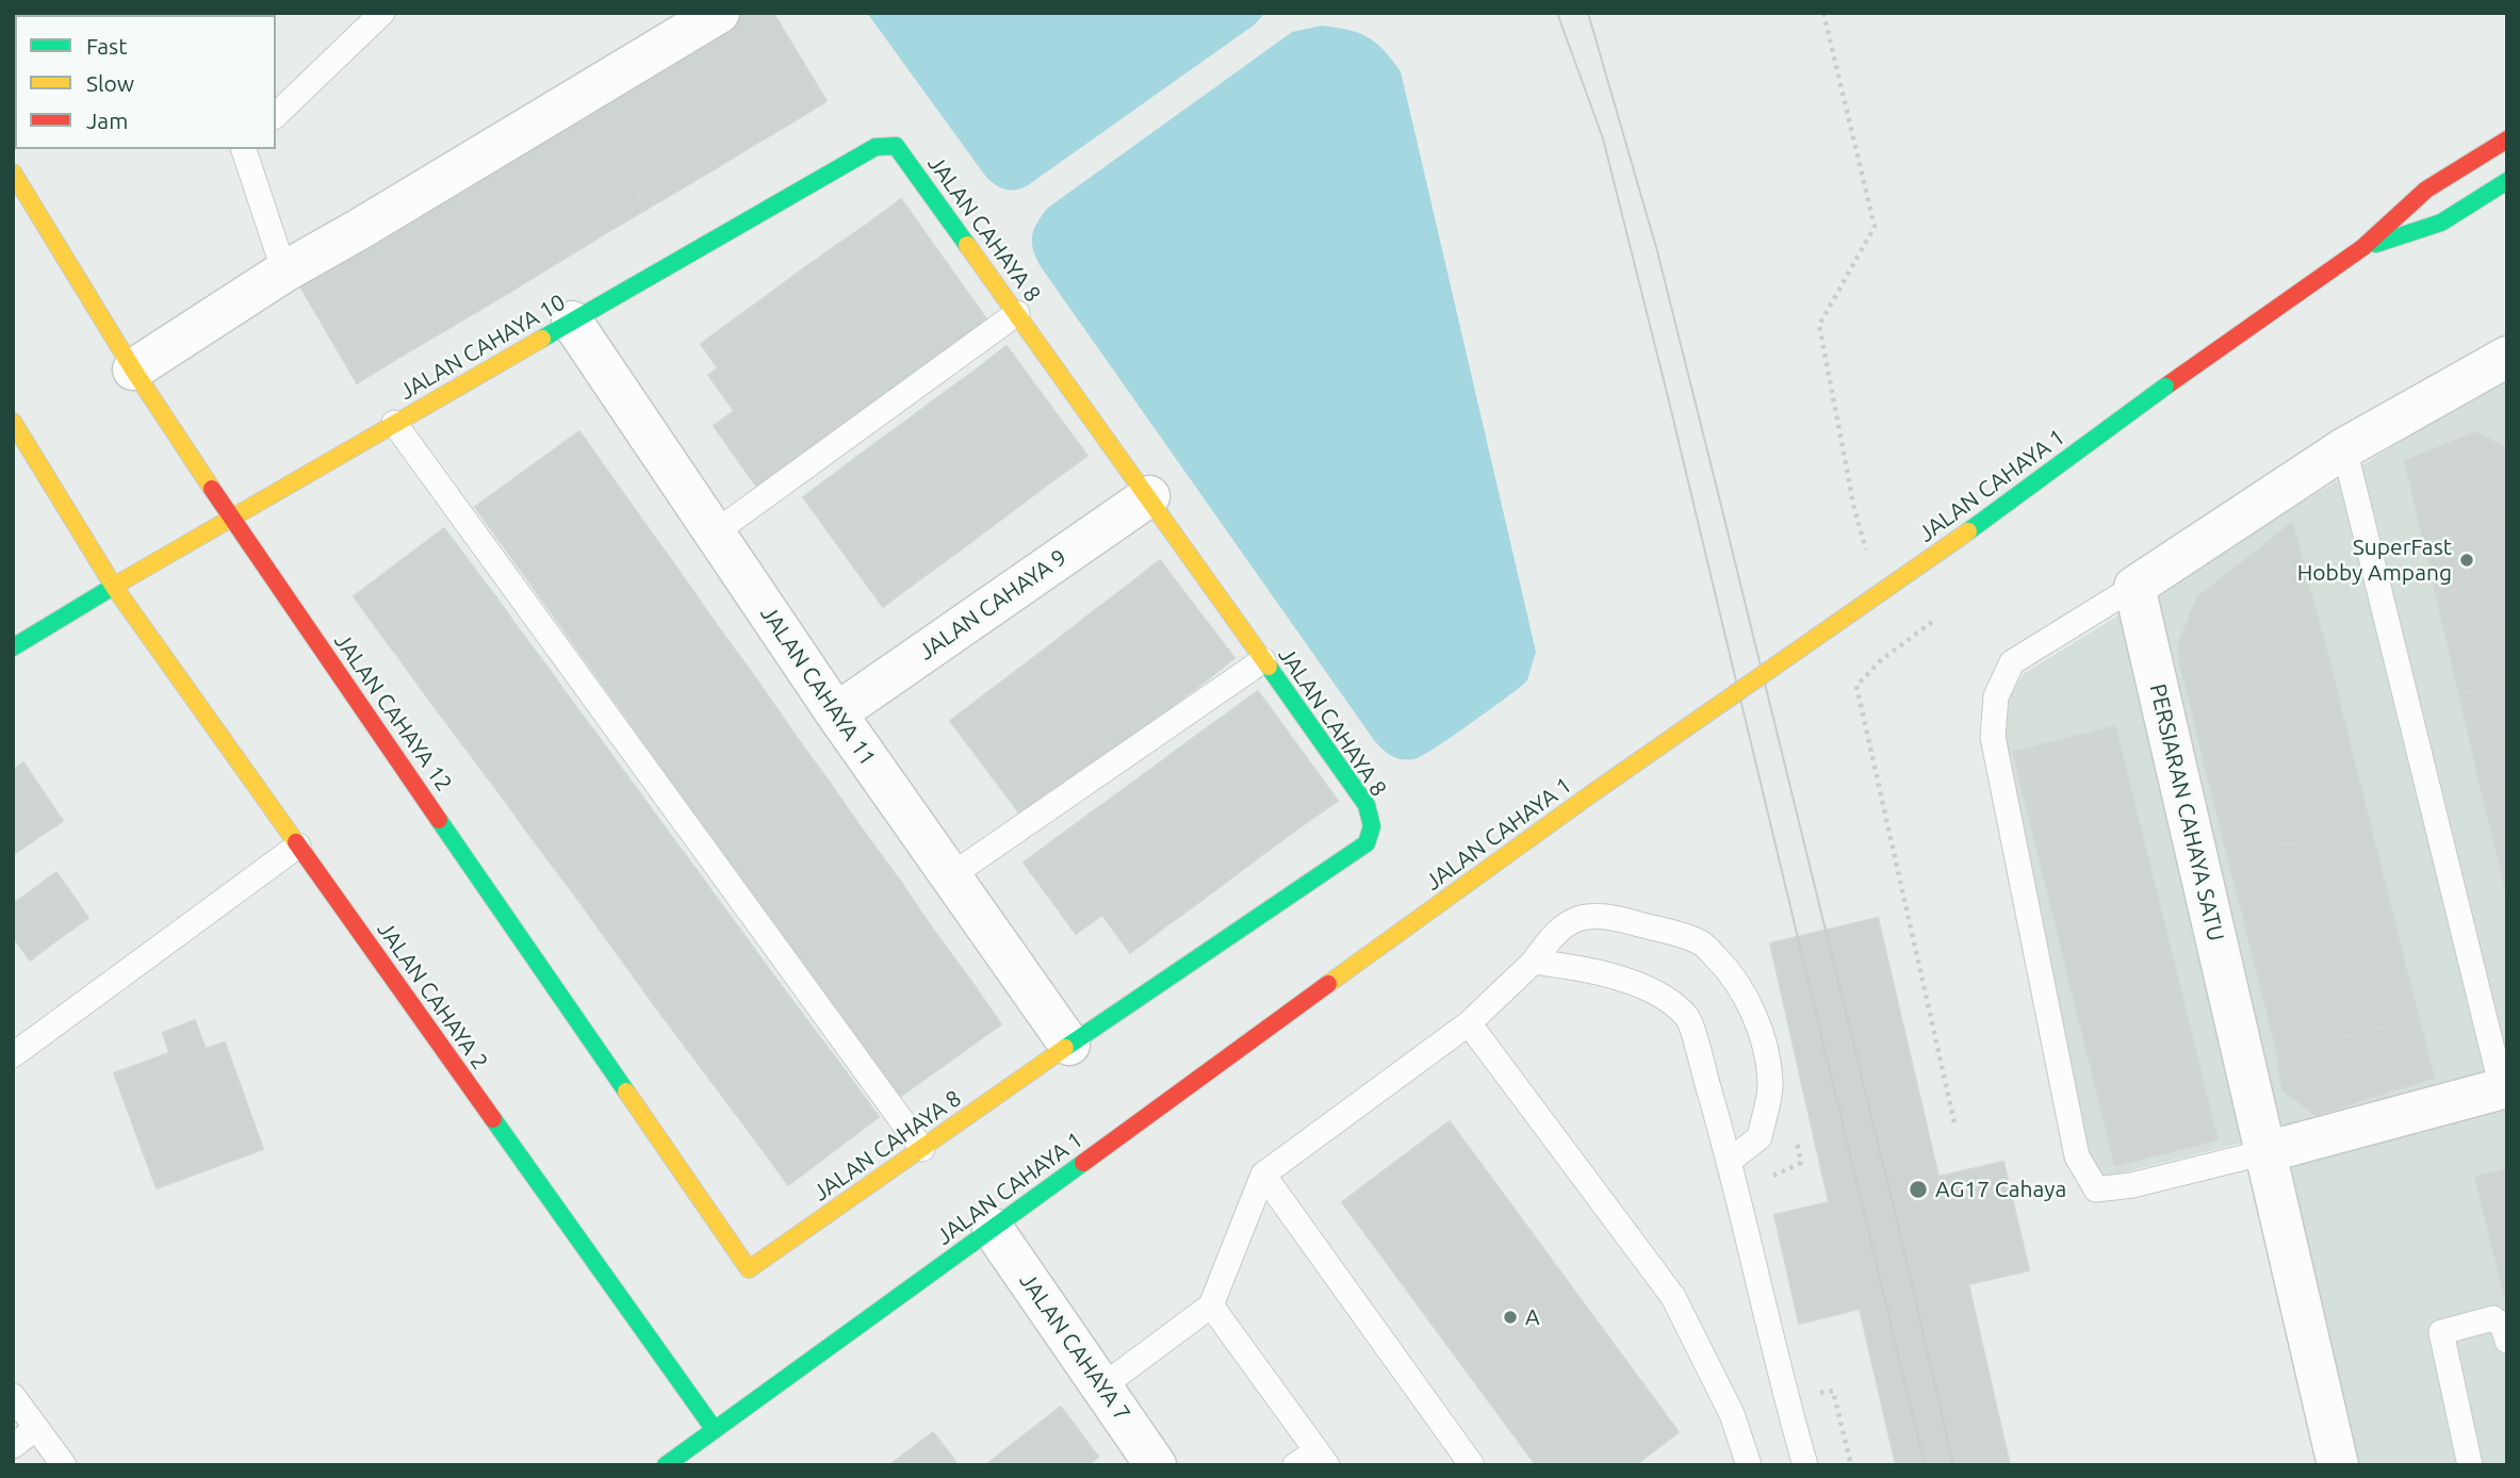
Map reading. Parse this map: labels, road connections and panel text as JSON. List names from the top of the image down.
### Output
{
  "streets": {
    "street": [
      "JALAN CAHAYA 8",
      "JALAN CAHAYA 10",
      "JALAN CAHAYA 1",
      "JALAN CAHAYA 9",
      "JALAN CAHAYA 11",
      "JALAN CAHAYA 12",
      "PERSIARAN CAHAYA SATU",
      "JALAN CAHAYA 2",
      "JALAN CAHAYA 7"
    ]
  },
  "crossings": [
    ["JALAN CAHAYA 8", "JALAN CAHAYA 10"],
    ["JALAN CAHAYA 8", "JALAN CAHAYA 9"],
    ["JALAN CAHAYA 8", "JALAN CAHAYA 11"],
    ["JALAN CAHAYA 8", "JALAN CAHAYA 12"],
    ["JALAN CAHAYA 10", "JALAN CAHAYA 11"],
    ["JALAN CAHAYA 10", "JALAN CAHAYA 12"],
    ["JALAN CAHAYA 10", "JALAN CAHAYA 2"],
    ["JALAN CAHAYA 1", "JALAN CAHAYA 2"],
    ["JALAN CAHAYA 1", "JALAN CAHAYA 7"],
    ["JALAN CAHAYA 9", "JALAN CAHAYA 11"]
  ],
  "places": ["SuperFast Hobby Ampang", "AG17 Cahaya", "A"],
  "legend": ["Fast", "Slow", "Jam"]
}
